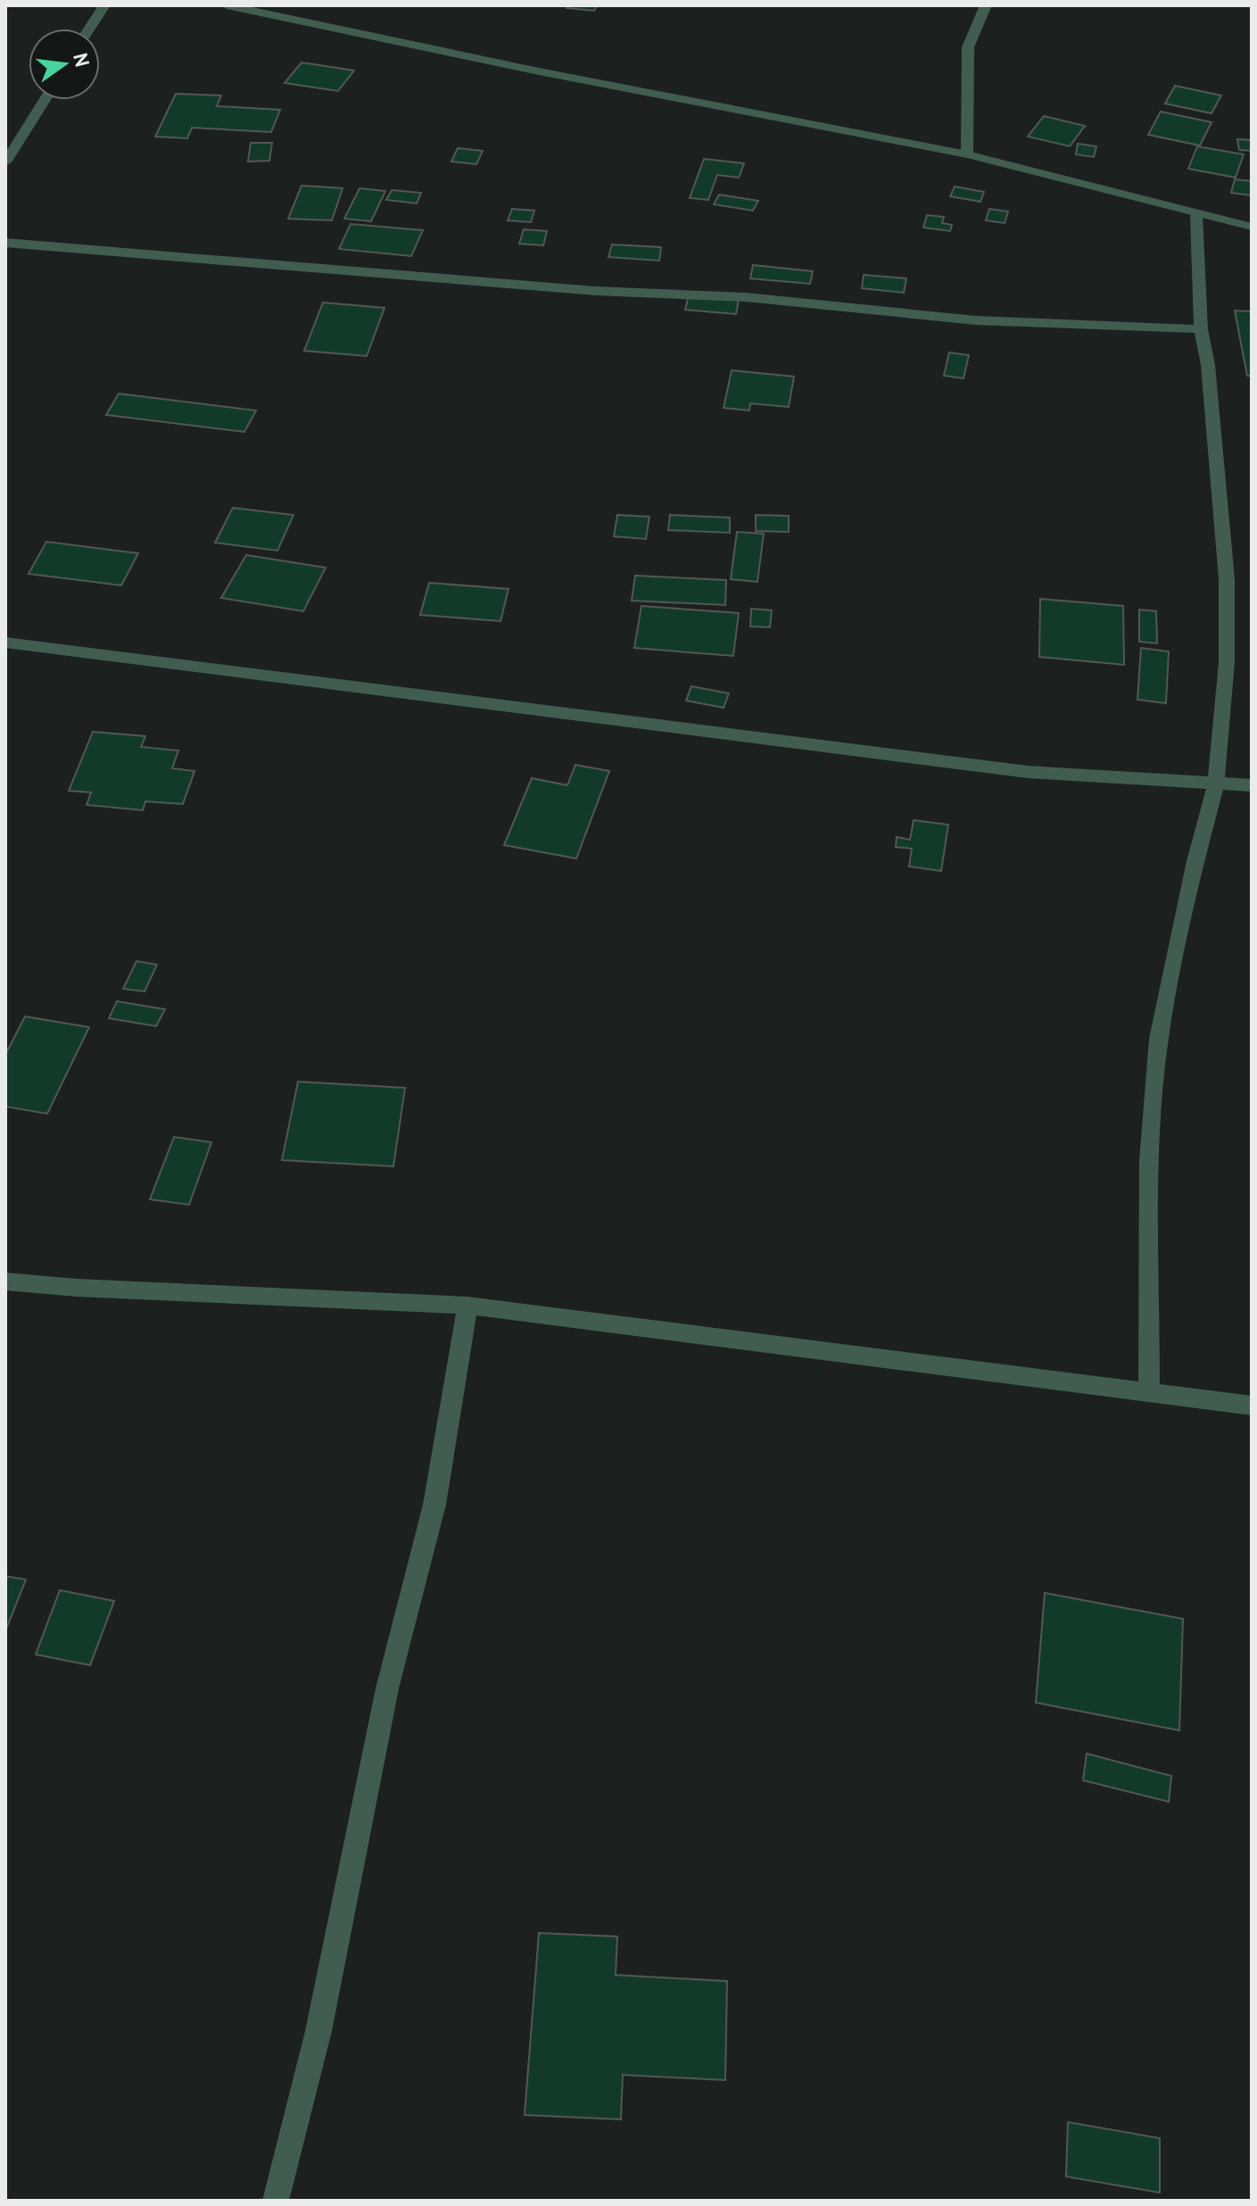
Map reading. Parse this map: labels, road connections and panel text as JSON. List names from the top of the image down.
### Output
{
  "north": "right"
}
